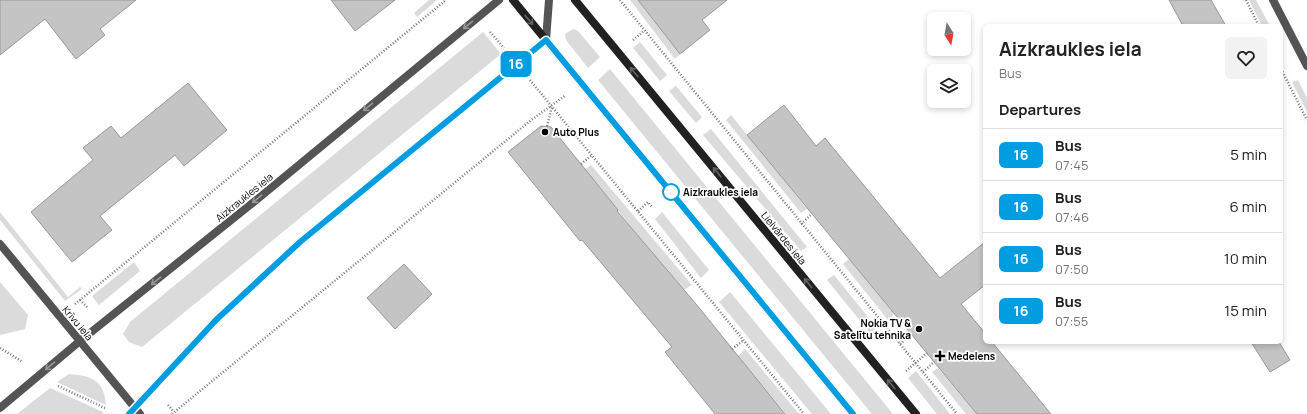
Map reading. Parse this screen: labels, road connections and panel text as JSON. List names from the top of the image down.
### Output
{
  "streets": {
    "main road": ["Lielvārdes iela"],
    "street": ["Aizkraukles iela", "Krīvu iela"]
  },
  "crossings": [
    ["Aizkraukles iela", "Krīvu iela"]
  ],
  "places": {
    "other": ["Auto Plus", "Aizkraukles iela", "Nokia TV & Satelītu tehnika"],
    "health": ["Medelens"]
  },
  "lines": ["bus line 16"],
  "north": "bottom",
  "page": {
    "on_map": "16",
    "heading": [
      ["Aizkraukles iela", "Bus"],
      "Departures"
    ],
    "list": [
      {
        "mark": "16",
        "name": "Bus",
        "note": "07:45",
        "value": "5 min"
      },
      {
        "mark": "16",
        "name": "Bus",
        "note": "07:46",
        "value": "6 min"
      },
      {
        "mark": "16",
        "name": "Bus",
        "note": "07:50",
        "value": "10 min"
      },
      {
        "mark": "16",
        "name": "Bus",
        "note": "07:55",
        "value": "15 min"
      }
    ]
  }
}
